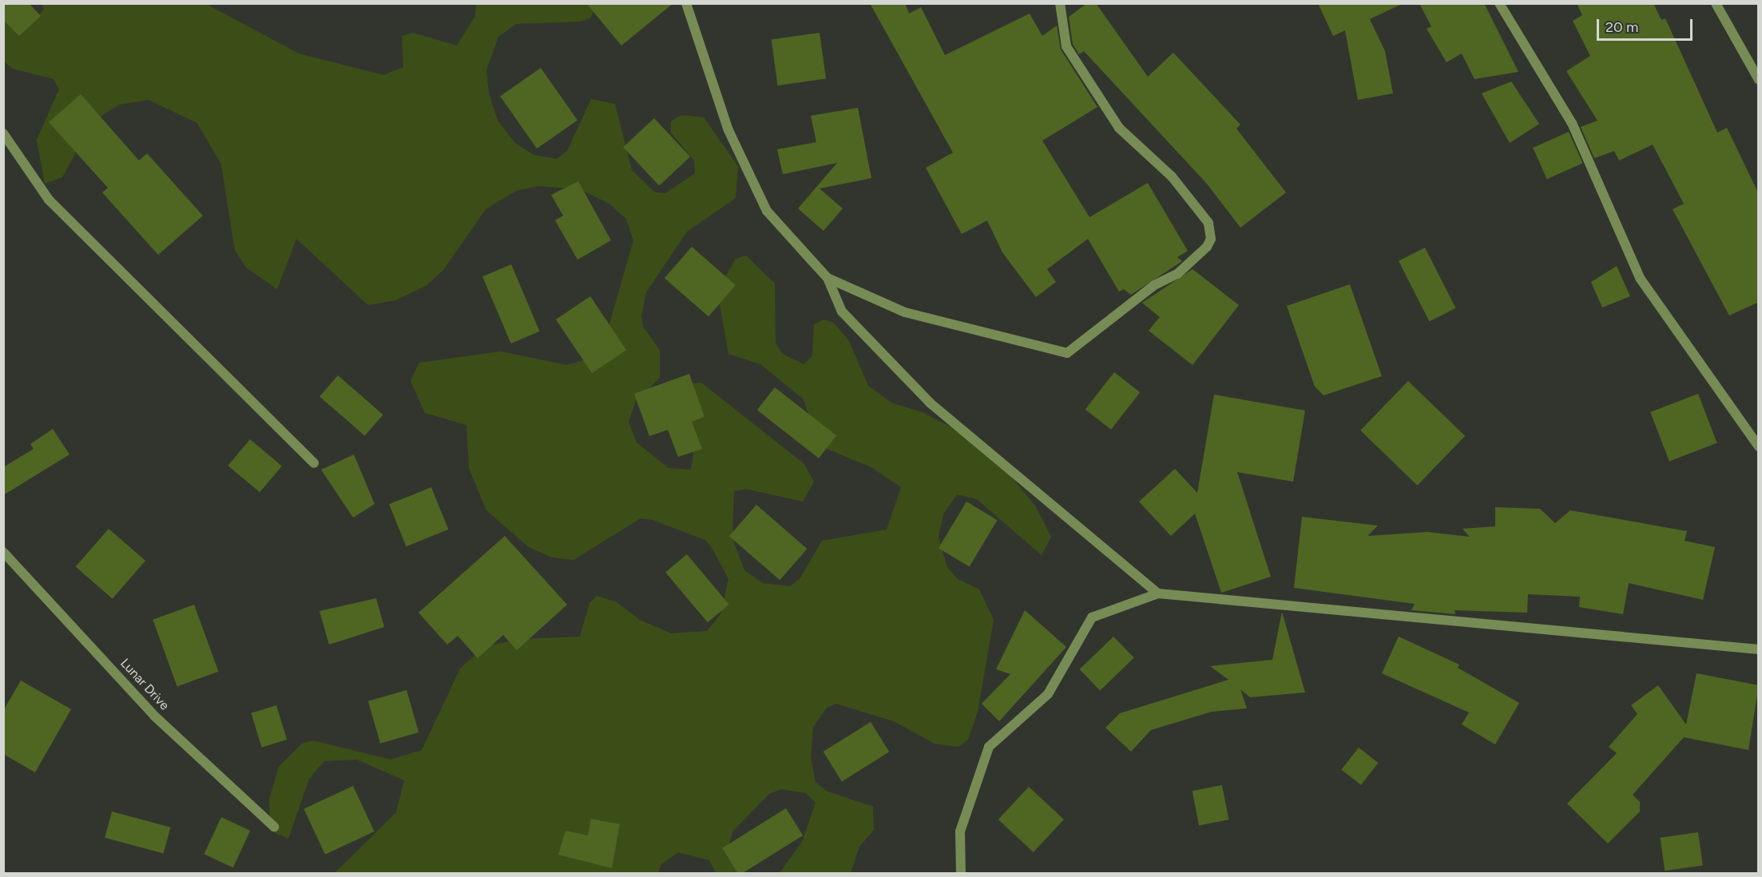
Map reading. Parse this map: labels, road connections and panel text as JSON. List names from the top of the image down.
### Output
{
  "streets": {
    "street": ["Lunar Drive"]
  },
  "scale_bar": "20 m"
}
